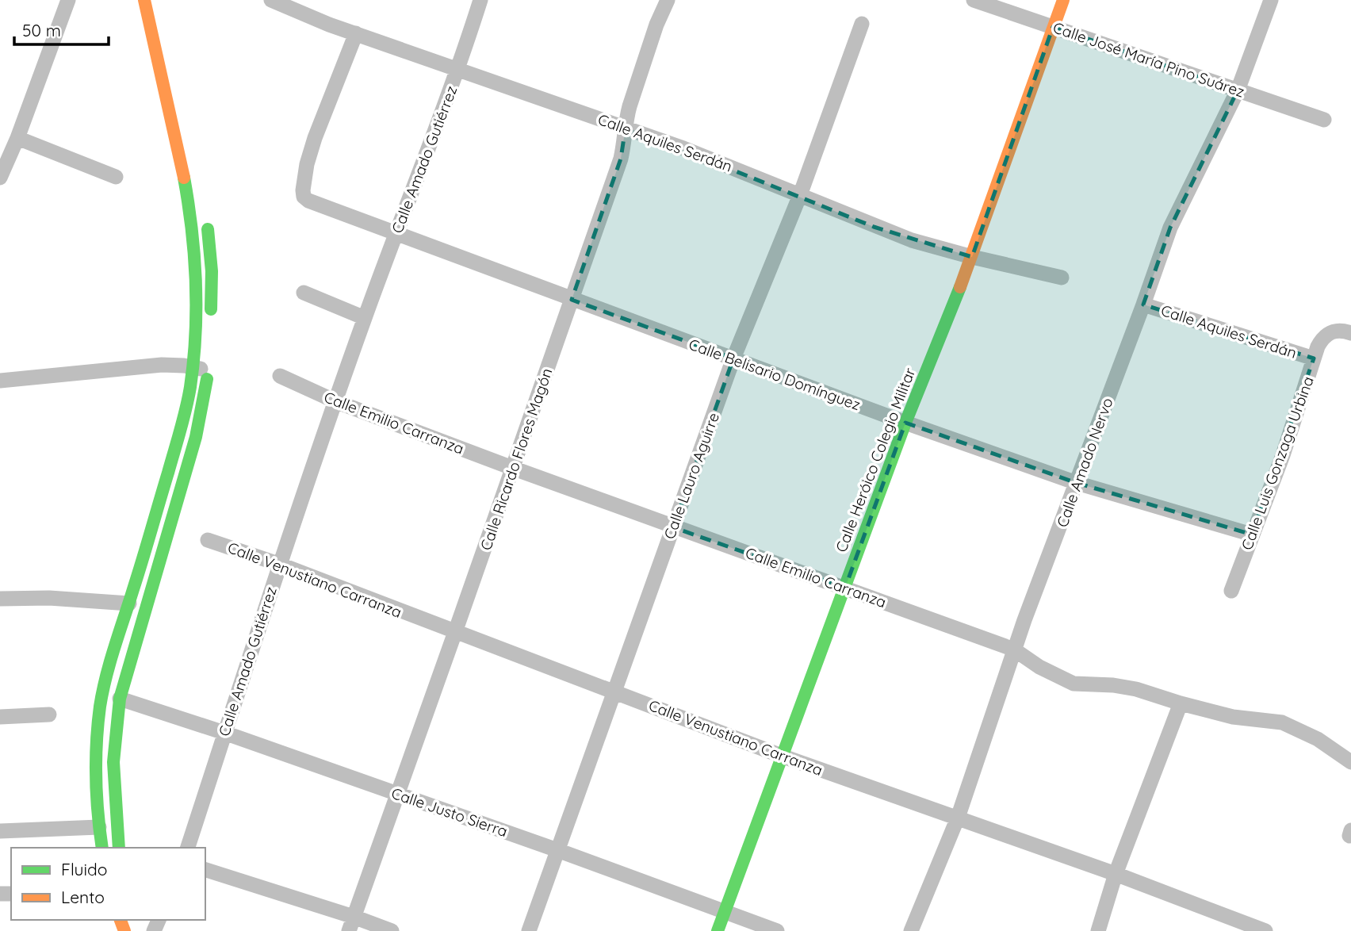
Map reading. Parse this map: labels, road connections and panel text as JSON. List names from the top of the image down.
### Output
{
  "streets": {
    "main road": ["Calle Heróico Colegio Militar"],
    "street": [
      "Calle José María Pino Suárez",
      "Calle Aquiles Serdán",
      "Calle Amado Gutiérrez",
      "Calle Belisario Domínguez",
      "Calle Emilio Carranza",
      "Calle Ricardo Flores Magón",
      "Calle Amado Nervo",
      "Calle Luis Gonzaga Urbina",
      "Calle Lauro Aguirre",
      "Calle Venustiano Carranza",
      "Calle Justo Sierra"
    ]
  },
  "crossings": [
    ["Calle José María Pino Suárez", "Calle Heróico Colegio Militar"],
    ["Calle José María Pino Suárez", "Calle Amado Nervo"],
    ["Calle Aquiles Serdán", "Calle Amado Gutiérrez"],
    ["Calle Aquiles Serdán", "Calle Belisario Domínguez"],
    ["Calle Aquiles Serdán", "Calle Ricardo Flores Magón"],
    ["Calle Aquiles Serdán", "Calle Heróico Colegio Militar"],
    ["Calle Aquiles Serdán", "Calle Amado Nervo"],
    ["Calle Aquiles Serdán", "Calle Luis Gonzaga Urbina"],
    ["Calle Aquiles Serdán", "Calle Lauro Aguirre"],
    ["Calle Amado Gutiérrez", "Calle Belisario Domínguez"],
    ["Calle Amado Gutiérrez", "Calle Emilio Carranza"],
    ["Calle Amado Gutiérrez", "Calle Venustiano Carranza"],
    ["Calle Amado Gutiérrez", "Calle Justo Sierra"],
    ["Calle Belisario Domínguez", "Calle Ricardo Flores Magón"],
    ["Calle Belisario Domínguez", "Calle Heróico Colegio Militar"],
    ["Calle Belisario Domínguez", "Calle Amado Nervo"],
    ["Calle Belisario Domínguez", "Calle Luis Gonzaga Urbina"],
    ["Calle Belisario Domínguez", "Calle Lauro Aguirre"],
    ["Calle Emilio Carranza", "Calle Ricardo Flores Magón"],
    ["Calle Emilio Carranza", "Calle Heróico Colegio Militar"],
    ["Calle Emilio Carranza", "Calle Amado Nervo"],
    ["Calle Emilio Carranza", "Calle Lauro Aguirre"],
    ["Calle Ricardo Flores Magón", "Calle Venustiano Carranza"],
    ["Calle Ricardo Flores Magón", "Calle Justo Sierra"],
    ["Calle Heróico Colegio Militar", "Calle Venustiano Carranza"],
    ["Calle Heróico Colegio Militar", "Calle Justo Sierra"],
    ["Calle Amado Nervo", "Calle Venustiano Carranza"],
    ["Calle Lauro Aguirre", "Calle Venustiano Carranza"],
    ["Calle Lauro Aguirre", "Calle Justo Sierra"]
  ],
  "legend": ["Fluido", "Lento"],
  "scale_bar": "50 m"
}
